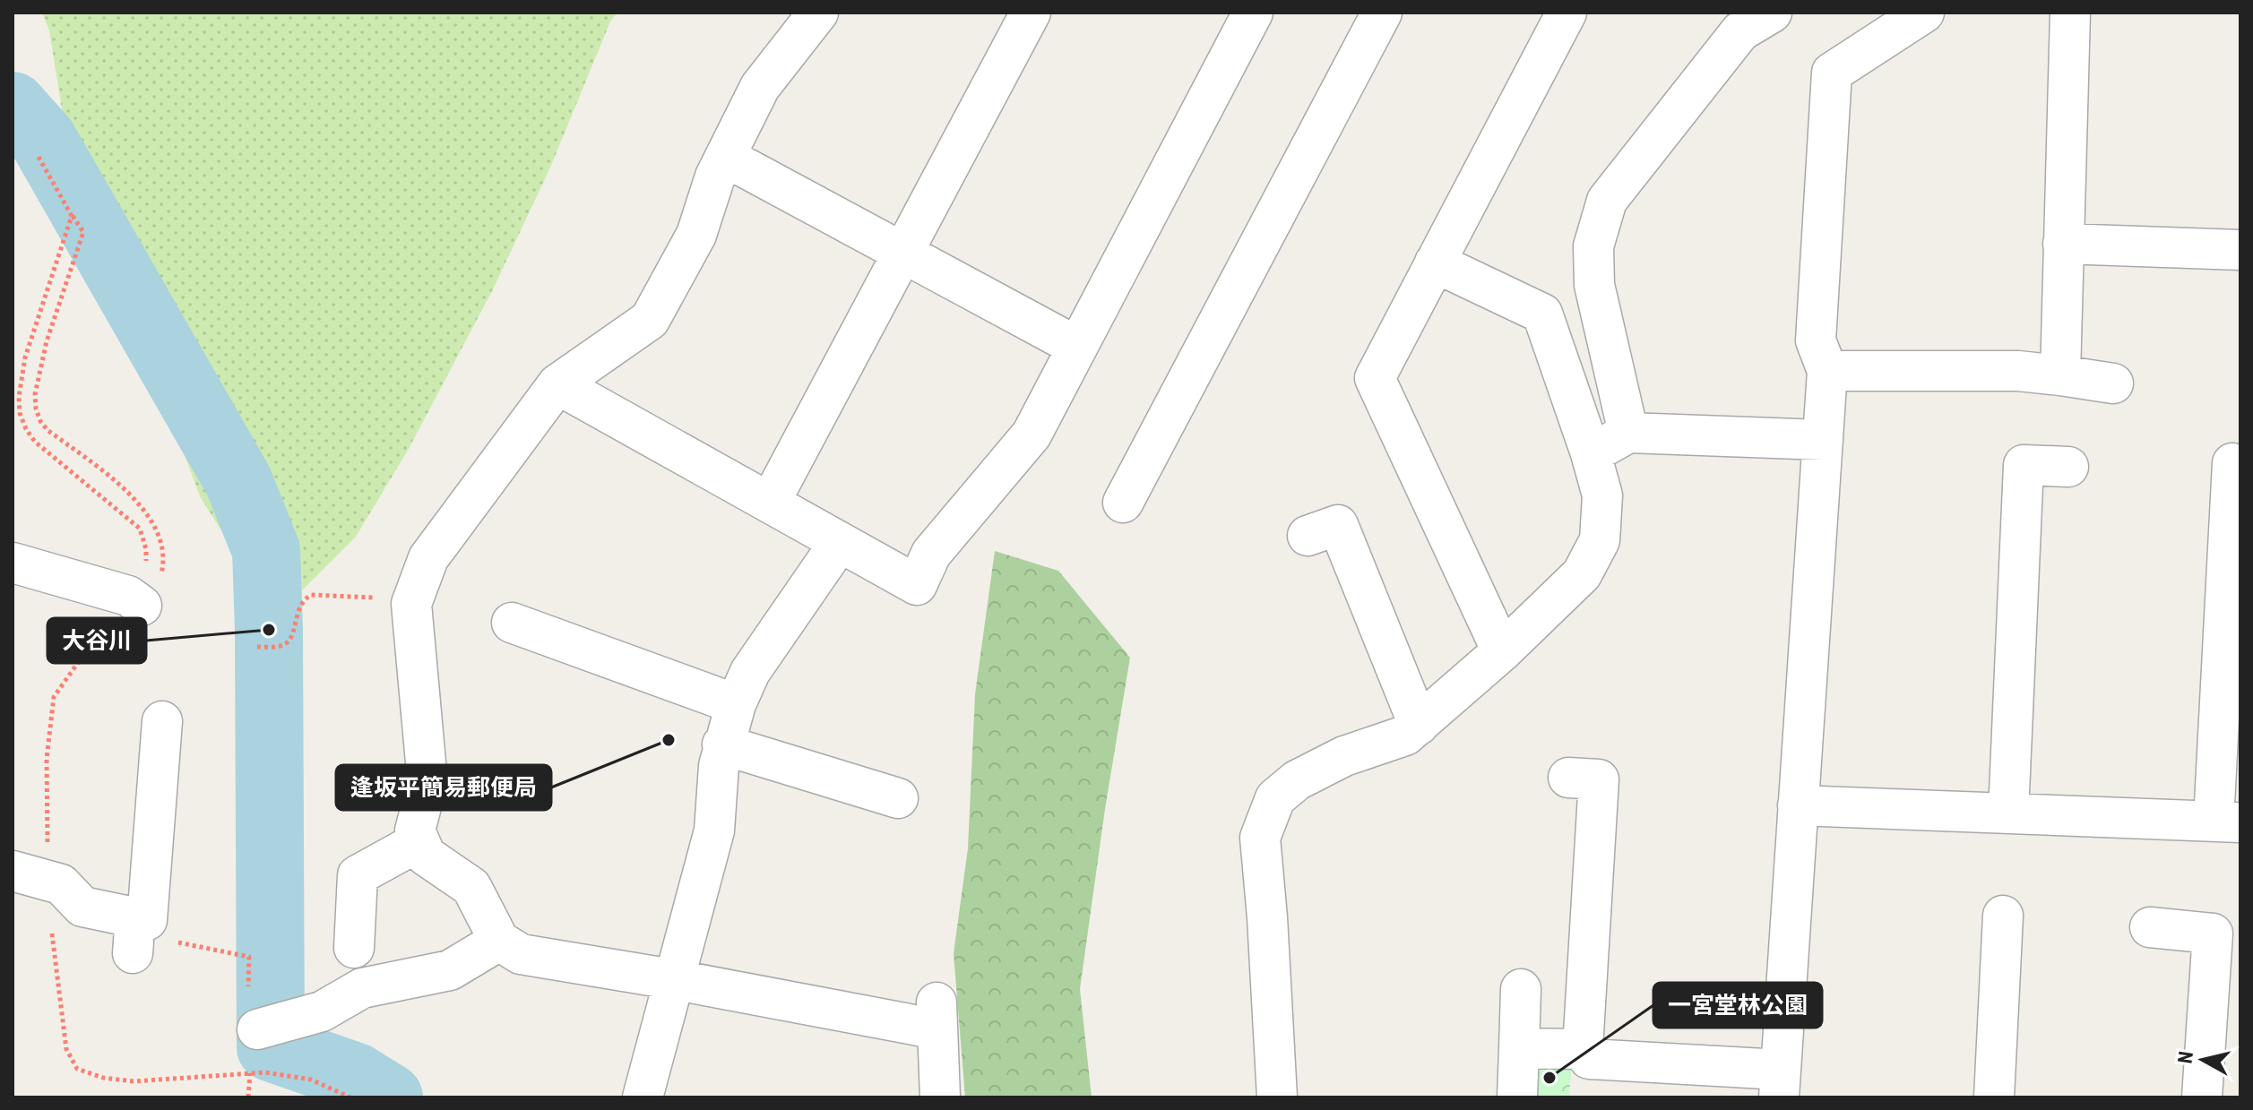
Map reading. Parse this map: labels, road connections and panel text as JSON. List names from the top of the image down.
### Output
{
  "places": ["大谷川", "逢坂平簡易郵便局", "一宮堂林公園"],
  "north": "left"
}
